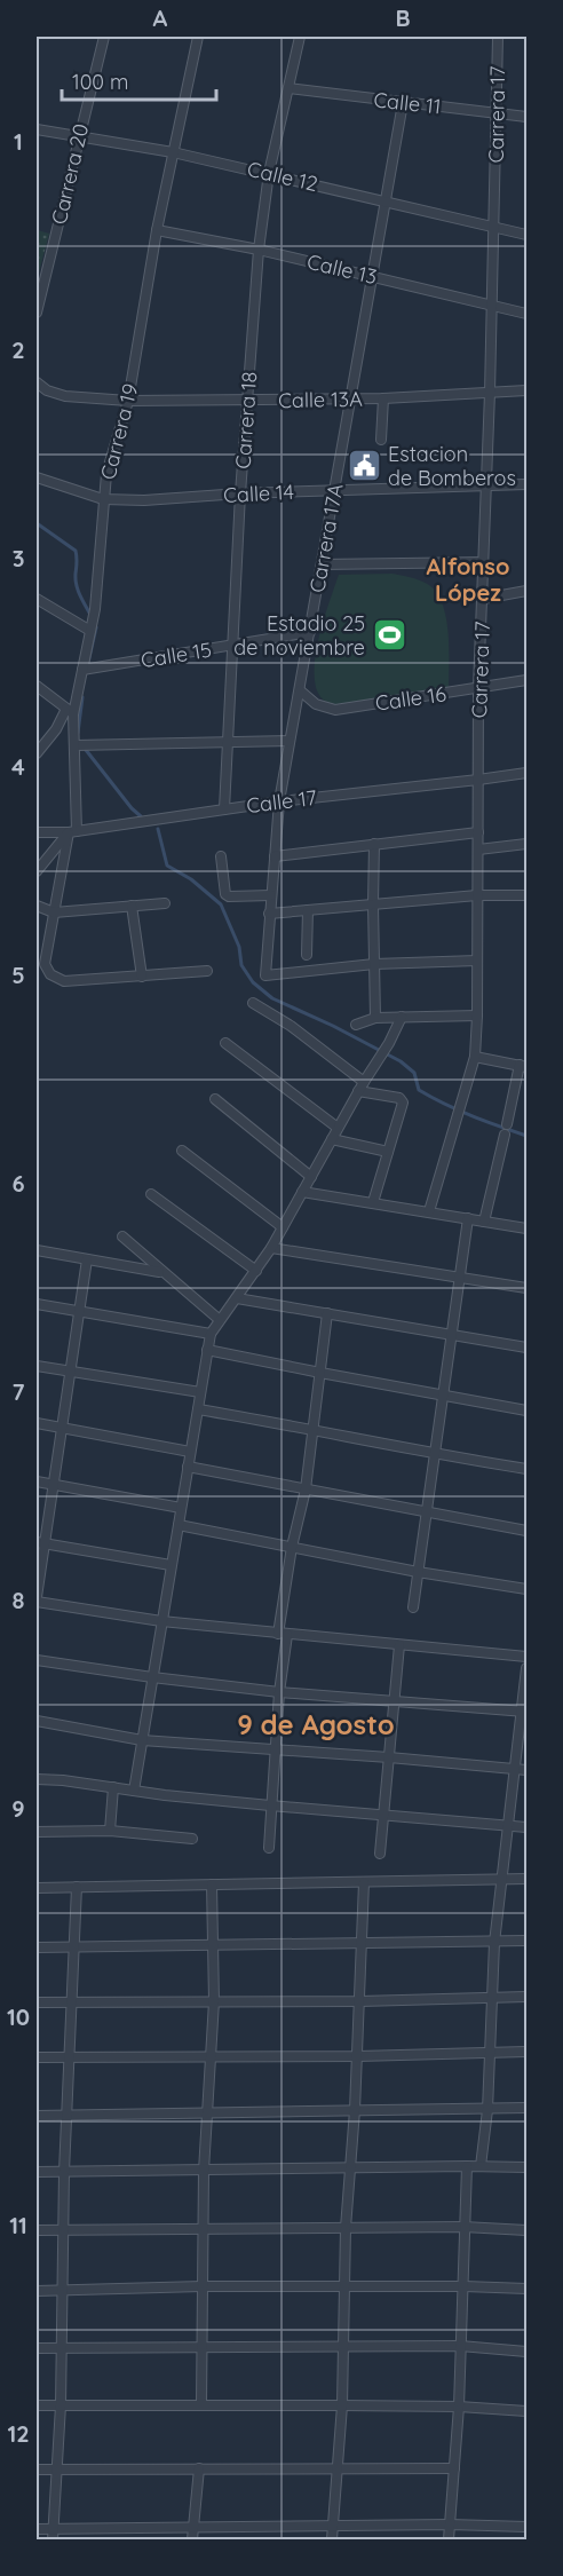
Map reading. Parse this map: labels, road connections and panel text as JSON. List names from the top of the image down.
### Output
{
  "streets": {
    "street": [
      "Calle 11",
      "Carrera 17",
      "Carrera 20",
      "Calle 12",
      "Calle 13",
      "Calle 13A",
      "Carrera 18",
      "Carrera 19",
      "Calle 14",
      "Carrera 17A",
      "Calle 15",
      "Calle 16",
      "Calle 17"
    ]
  },
  "crossings": [
    ["Calle 11", "Carrera 17"],
    ["Calle 11", "Carrera 18"],
    ["Calle 11", "Carrera 17A"],
    ["Carrera 17", "Calle 12"],
    ["Carrera 17", "Calle 13"],
    ["Carrera 17", "Calle 13A"],
    ["Carrera 17", "Calle 14"],
    ["Carrera 17", "Calle 16"],
    ["Carrera 17", "Calle 17"],
    ["Carrera 20", "Calle 12"],
    ["Calle 12", "Carrera 18"],
    ["Calle 12", "Carrera 19"],
    ["Calle 12", "Carrera 17A"],
    ["Calle 13", "Carrera 18"],
    ["Calle 13", "Carrera 19"],
    ["Calle 13", "Carrera 17A"],
    ["Calle 13A", "Carrera 18"],
    ["Calle 13A", "Carrera 19"],
    ["Calle 13A", "Carrera 17A"],
    ["Carrera 18", "Calle 14"],
    ["Carrera 18", "Calle 15"],
    ["Carrera 18", "Calle 17"],
    ["Carrera 19", "Calle 14"],
    ["Carrera 19", "Calle 15"],
    ["Carrera 19", "Calle 17"],
    ["Calle 14", "Carrera 17A"],
    ["Carrera 17A", "Calle 15"],
    ["Carrera 17A", "Calle 16"],
    ["Carrera 17A", "Calle 17"]
  ],
  "districts": ["Alfonso López", "9 de Agosto"],
  "places": {
    "public building": ["Estacion de Bomberos"],
    "sports": ["Estadio 25 de noviembre"]
  },
  "scale_bar": "100 m",
  "grid": {
    "columns": ["A", "B"],
    "rows": [
      "1",
      "2",
      "3",
      "4",
      "5",
      "6",
      "7",
      "8",
      "9",
      "10",
      "11",
      "12"
    ]
  }
}
